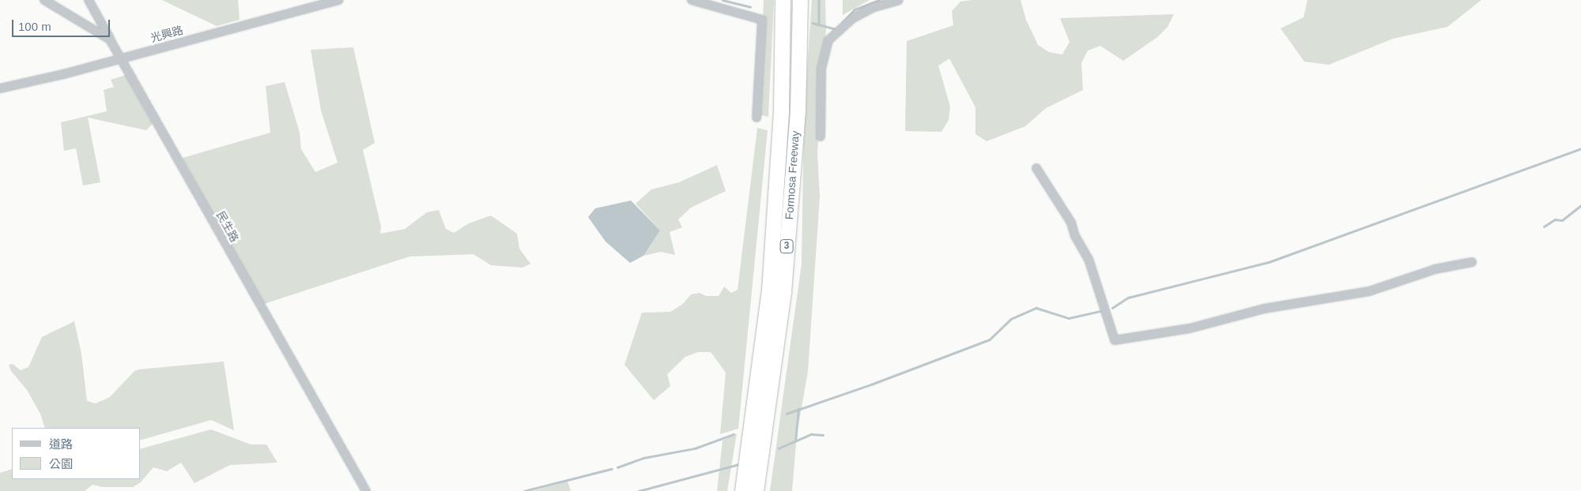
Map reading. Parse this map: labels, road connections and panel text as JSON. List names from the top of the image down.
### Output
{
  "streets": {
    "highway": ["Formosa Freeway", "3"],
    "street": ["光興路", "民生路"]
  },
  "crossings": [
    ["光興路", "民生路"]
  ],
  "legend": ["道路", "公園"],
  "scale_bar": "100 m"
}
